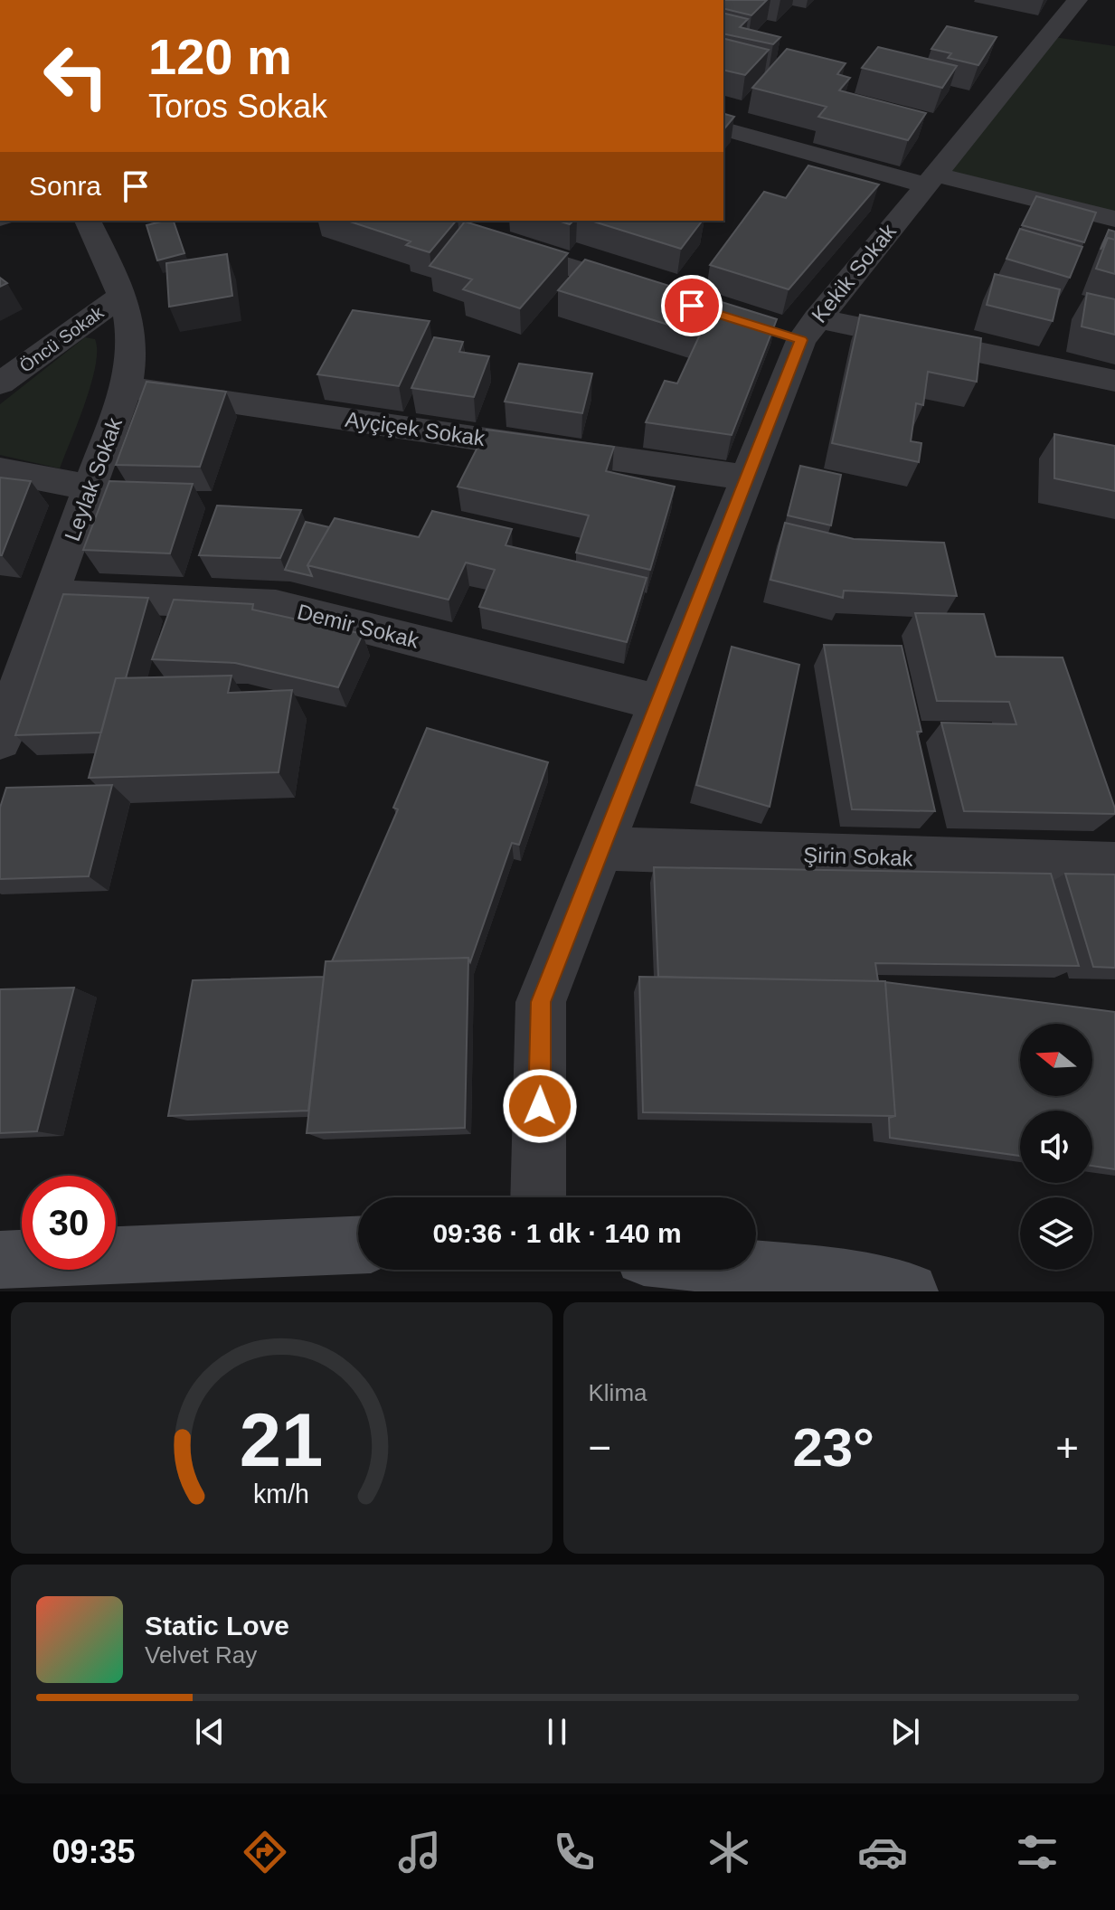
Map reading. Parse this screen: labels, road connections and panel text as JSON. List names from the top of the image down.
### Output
{
  "streets": {
    "street": [
      "Kekik Sokak",
      "Öncü Sokak",
      "Ayçiçek Sokak",
      "Leylak Sokak",
      "Demir Sokak",
      "Şirin Sokak"
    ]
  },
  "crossings": [
    ["Kekik Sokak", "Ayçiçek Sokak"],
    ["Kekik Sokak", "Demir Sokak"],
    ["Kekik Sokak", "Şirin Sokak"],
    ["Öncü Sokak", "Leylak Sokak"],
    ["Ayçiçek Sokak", "Leylak Sokak"],
    ["Leylak Sokak", "Demir Sokak"]
  ],
  "north": "left",
  "page": {
    "turn": ["120 m", "Toros Sokak"],
    "then": "Sonra",
    "limit": "30",
    "trip": "09:36 · 1 dk · 140 m",
    "tile": "Klima",
    "heat": ["−", "23°", "+"],
    "song": ["Static Love", "Velvet Ray"],
    "tabs": "09:35",
    "gauge": ["21", "km/h"]
  }
}
